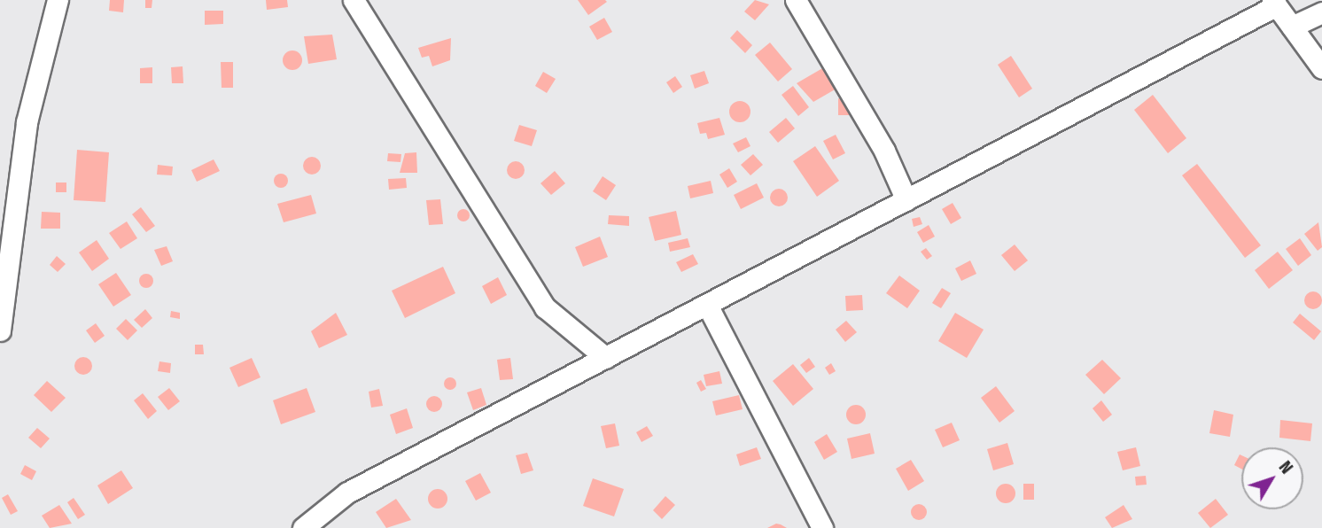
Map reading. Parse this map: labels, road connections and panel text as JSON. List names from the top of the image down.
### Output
{
  "north": "top right"
}
